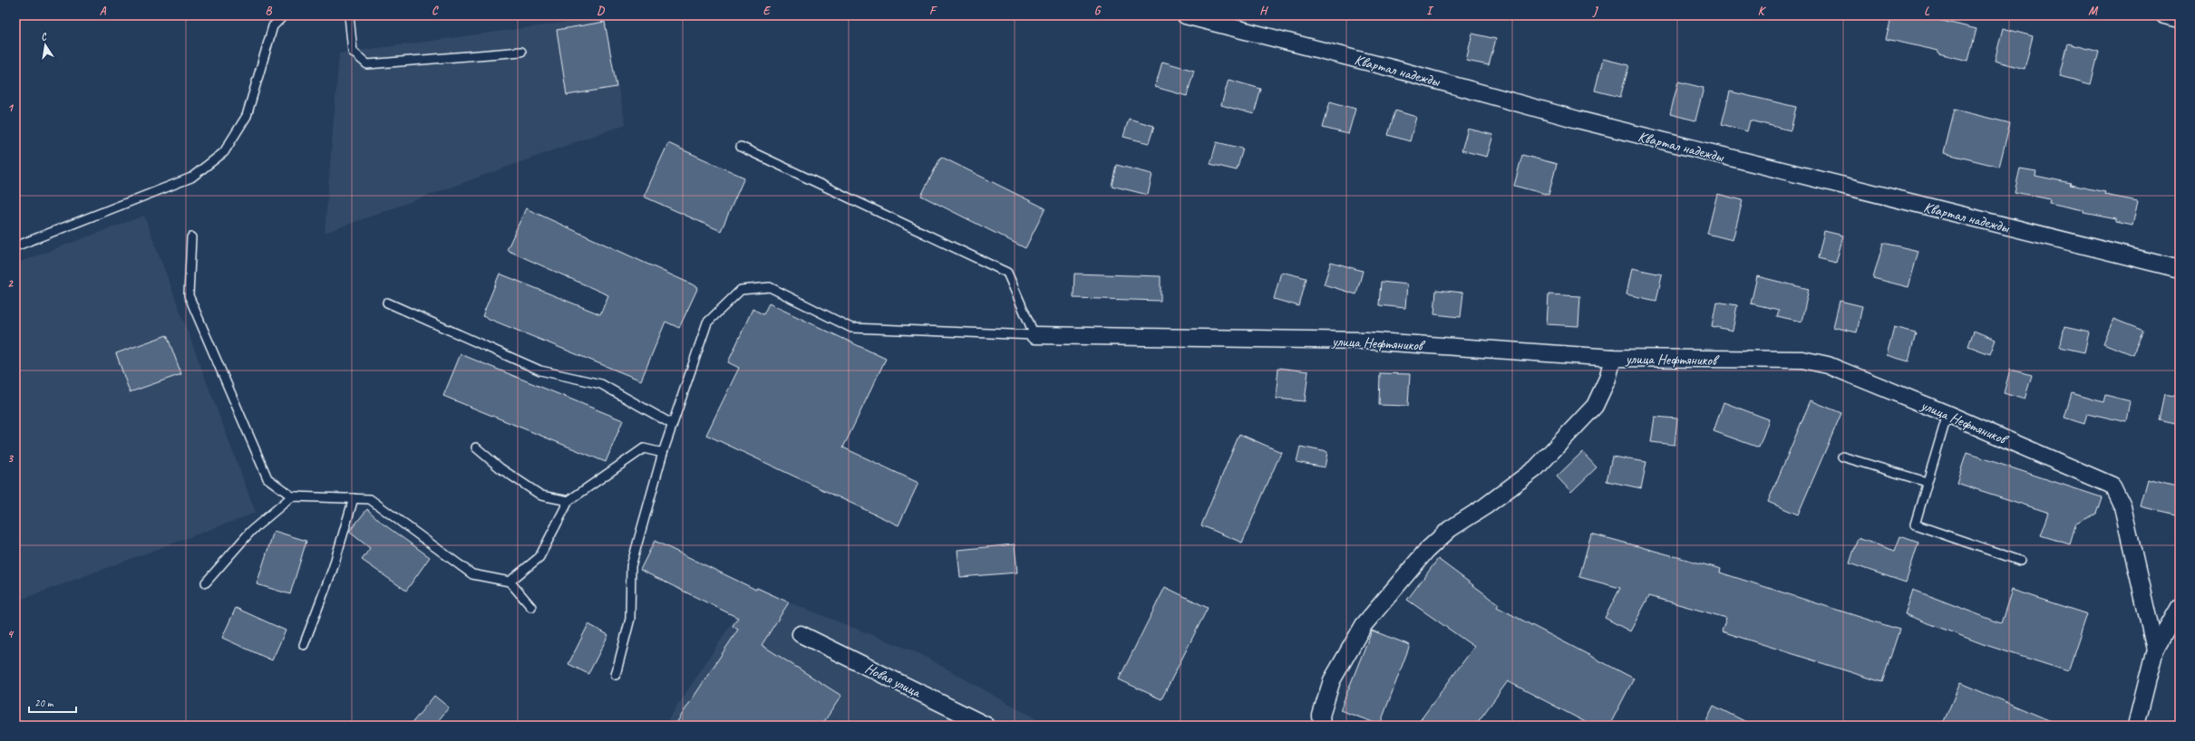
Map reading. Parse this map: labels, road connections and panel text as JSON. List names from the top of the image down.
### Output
{
  "streets": {
    "street": ["Квартал надежды", "улица Нефтяников", "Новая улица"]
  },
  "scale_bar": "20 m",
  "north": "top",
  "grid": {
    "columns": [
      "A",
      "B",
      "C",
      "D",
      "E",
      "F",
      "G",
      "H",
      "I",
      "J",
      "K",
      "L",
      "M"
    ],
    "rows": [
      "1",
      "2",
      "3",
      "4"
    ]
  }
}
